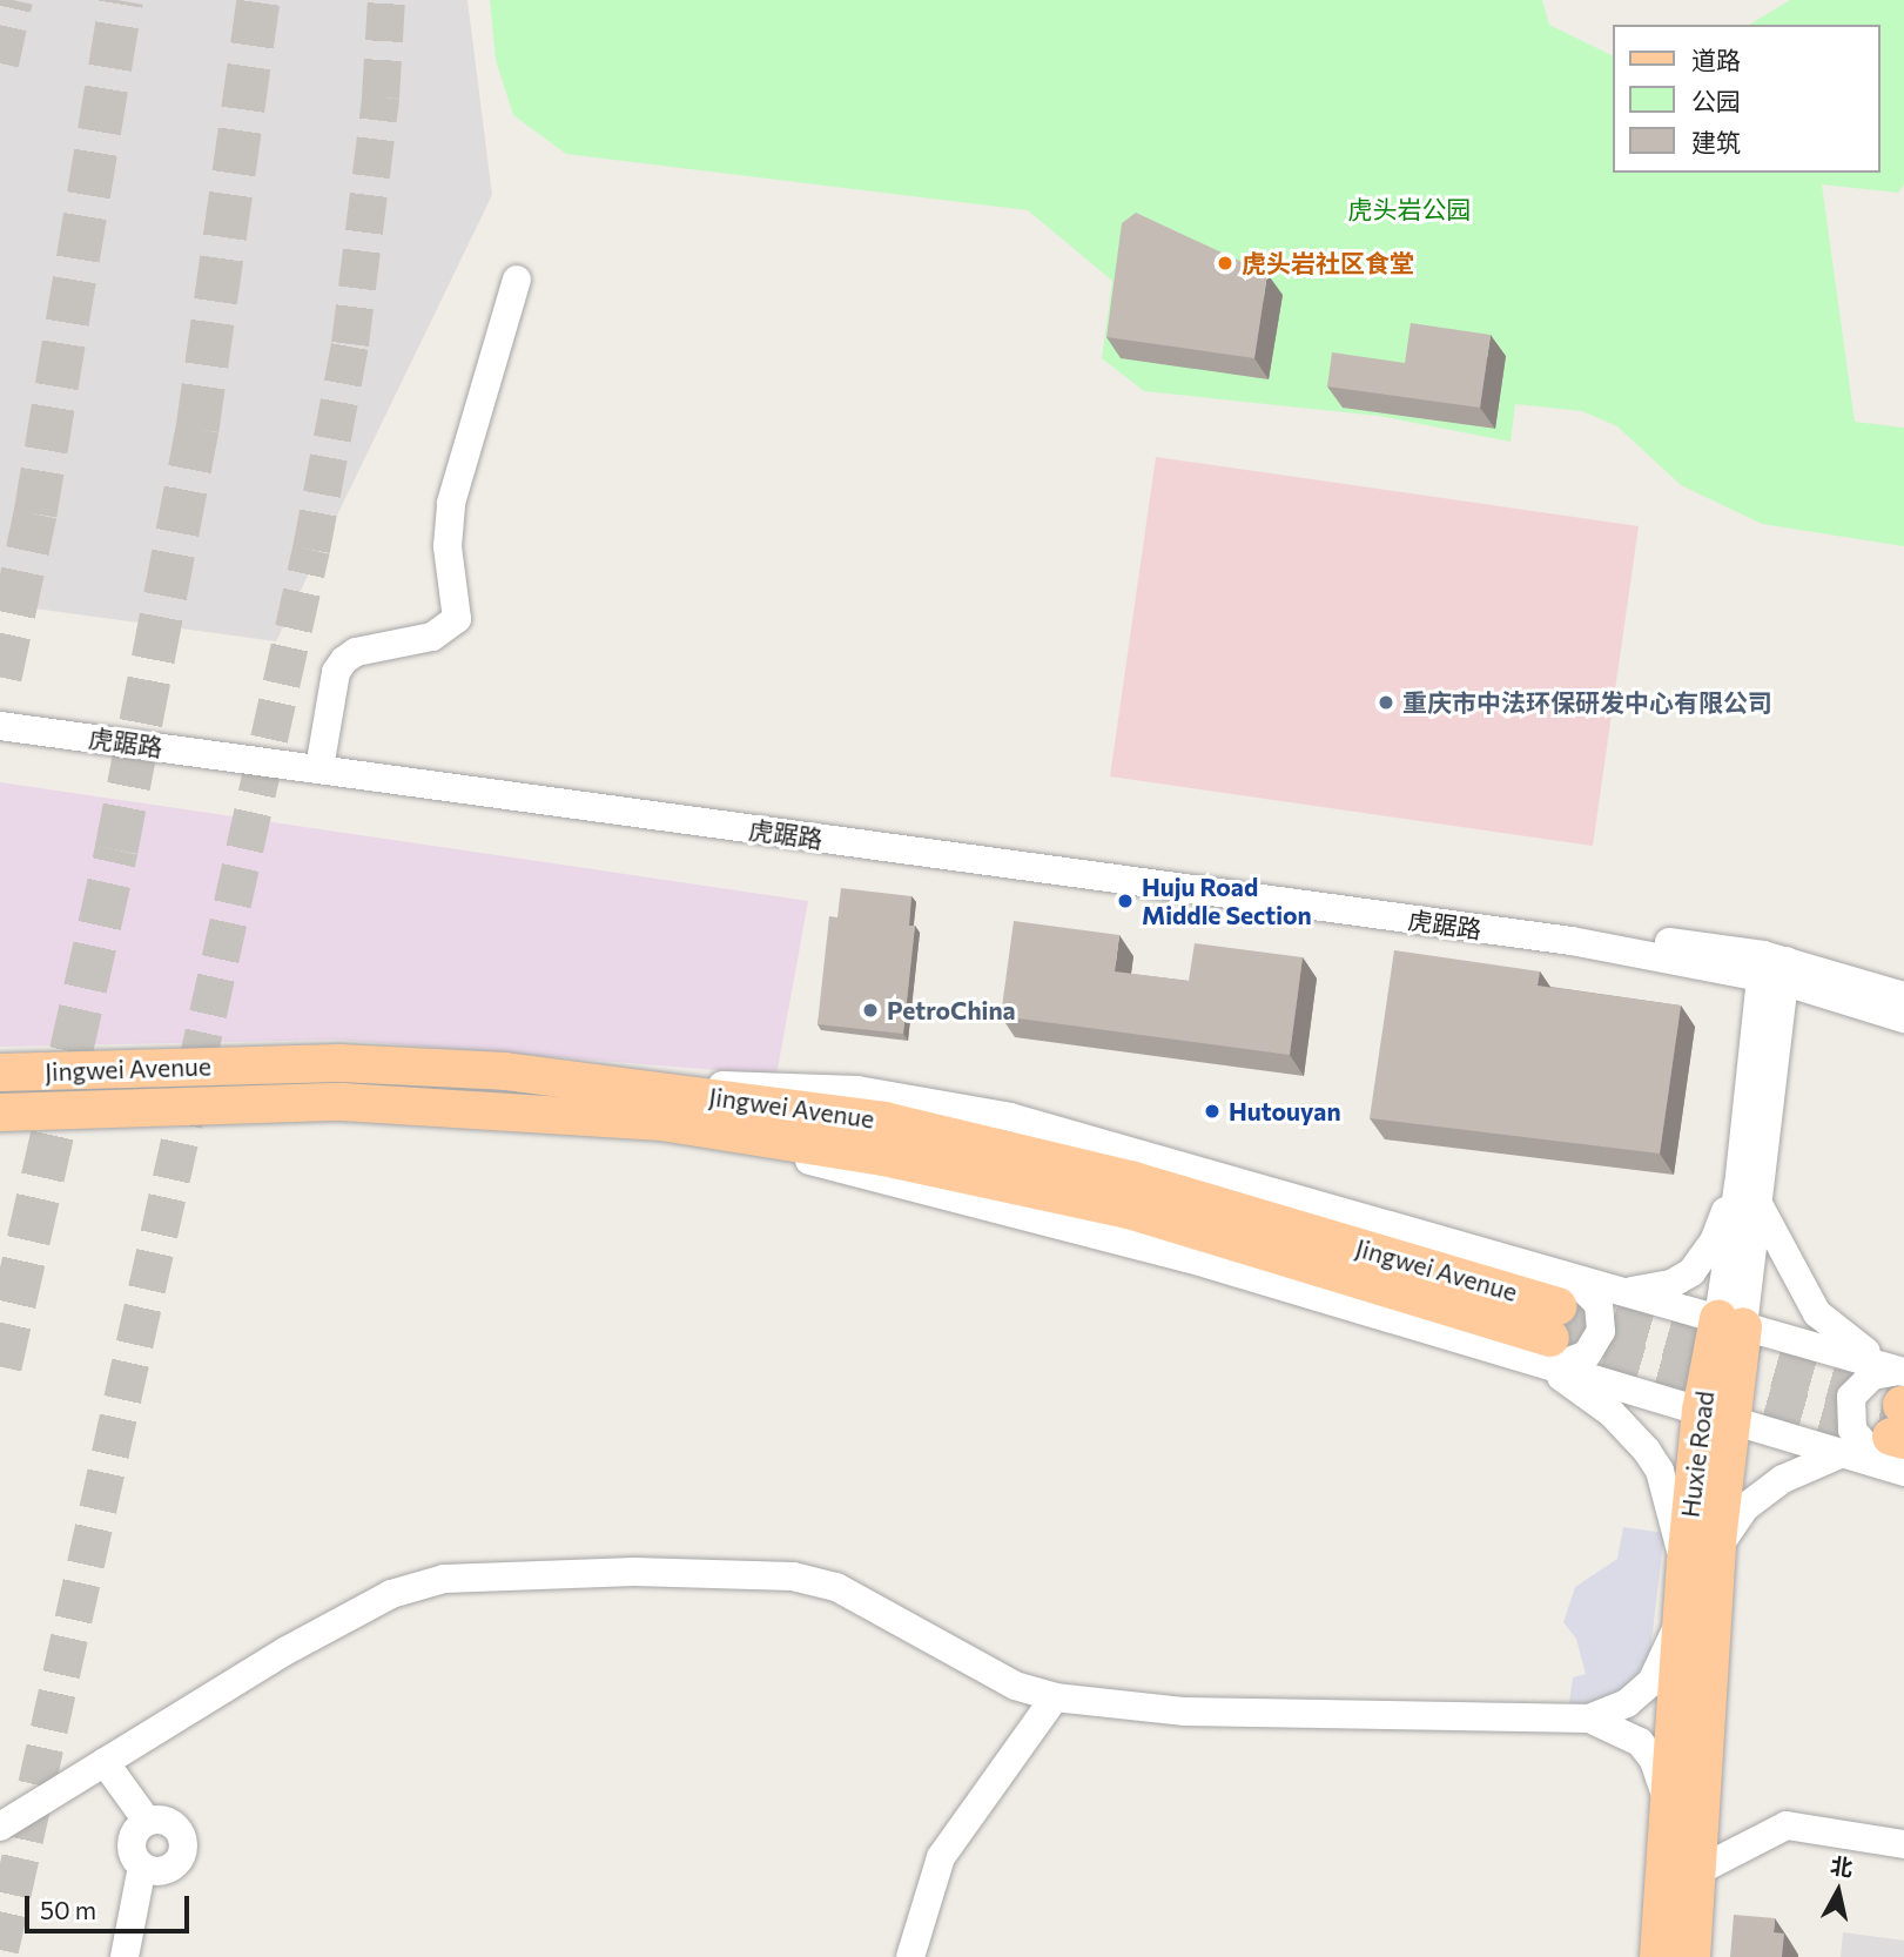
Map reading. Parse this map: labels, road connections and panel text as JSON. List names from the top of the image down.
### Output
{
  "streets": {
    "main road": ["Jingwei Avenue", "Huxie Road"],
    "street": ["虎踞路"]
  },
  "crossings": [
    ["虎踞路", "Huxie Road"]
  ],
  "parks": ["虎头岩公园"],
  "places": [
    "虎头岩社区食堂",
    "重庆市中法环保研发中心有限公司",
    "Huju Road Middle Section",
    "PetroChina",
    "Hutouyan"
  ],
  "legend": ["道路", "公园", "建筑"],
  "scale_bar": "50 m",
  "north": "top"
}
